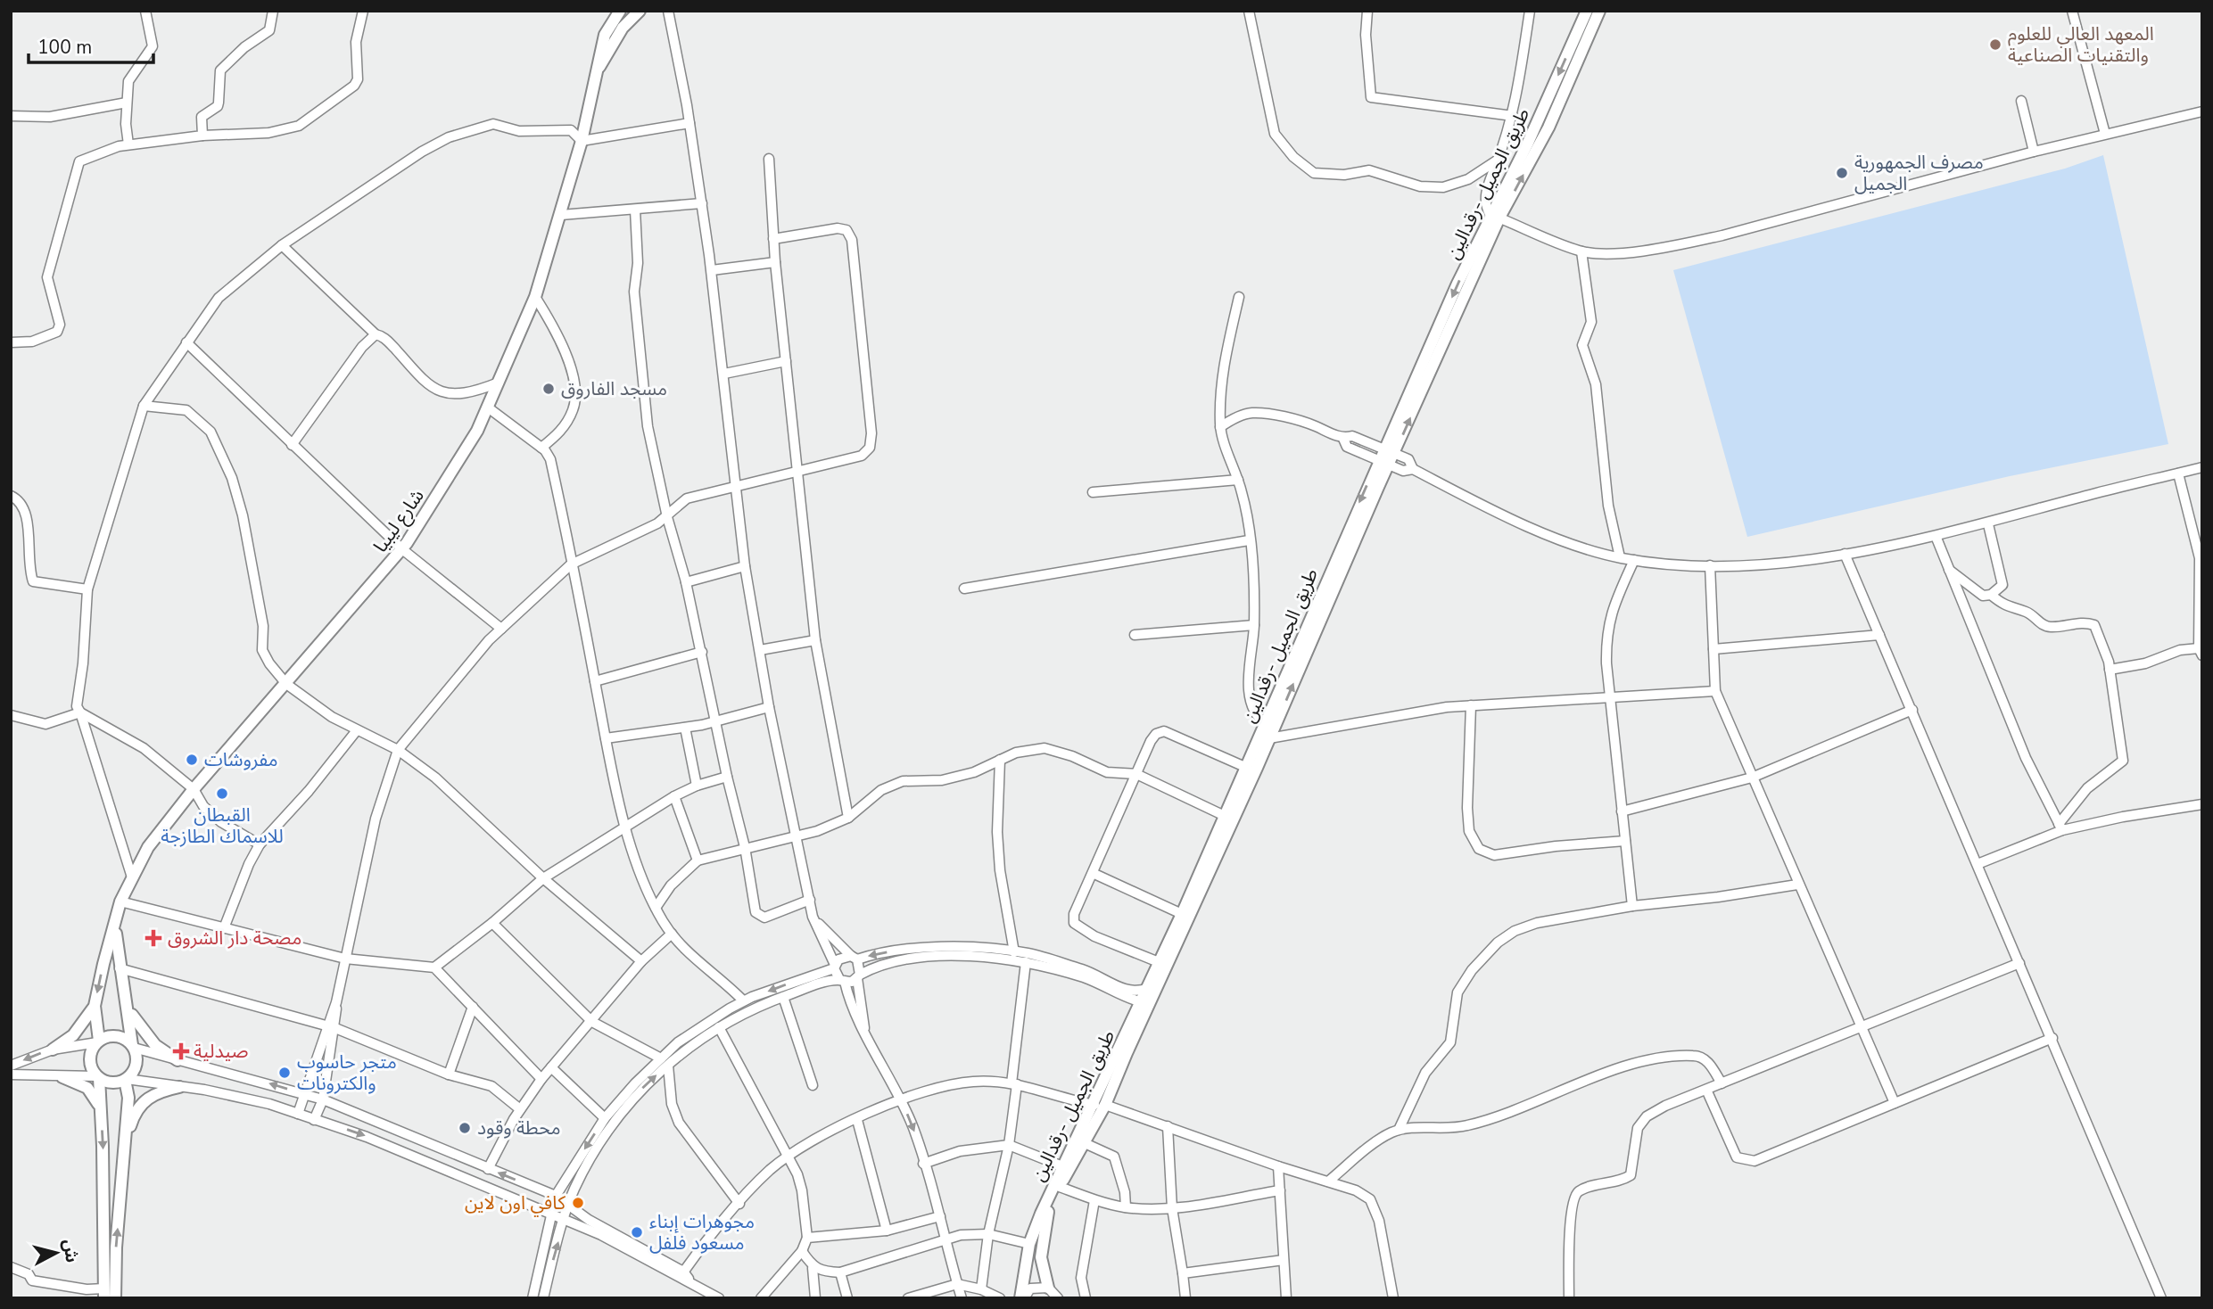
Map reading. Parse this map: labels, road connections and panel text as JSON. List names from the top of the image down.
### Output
{
  "streets": {
    "main road": ["طريق الجميل -رقدالين", "شارع ليبيا"]
  },
  "places": {
    "other": [
      "المعهد العالي للعلوم والتقنيات الصناعية",
      "مصرف الجمهورية الجميل",
      "مسجد الفاروق",
      "مفروشات",
      "القبطان للاسماك الطازجة",
      "متجر حاسوب والكترونات",
      "محطة وقود",
      "كافي اون لاين",
      "مجوهرات إبناء مسعود فلفل"
    ],
    "health": ["مصحة دار الشروق", "صيدلية"]
  },
  "scale_bar": "100 m",
  "north": "right"
}
